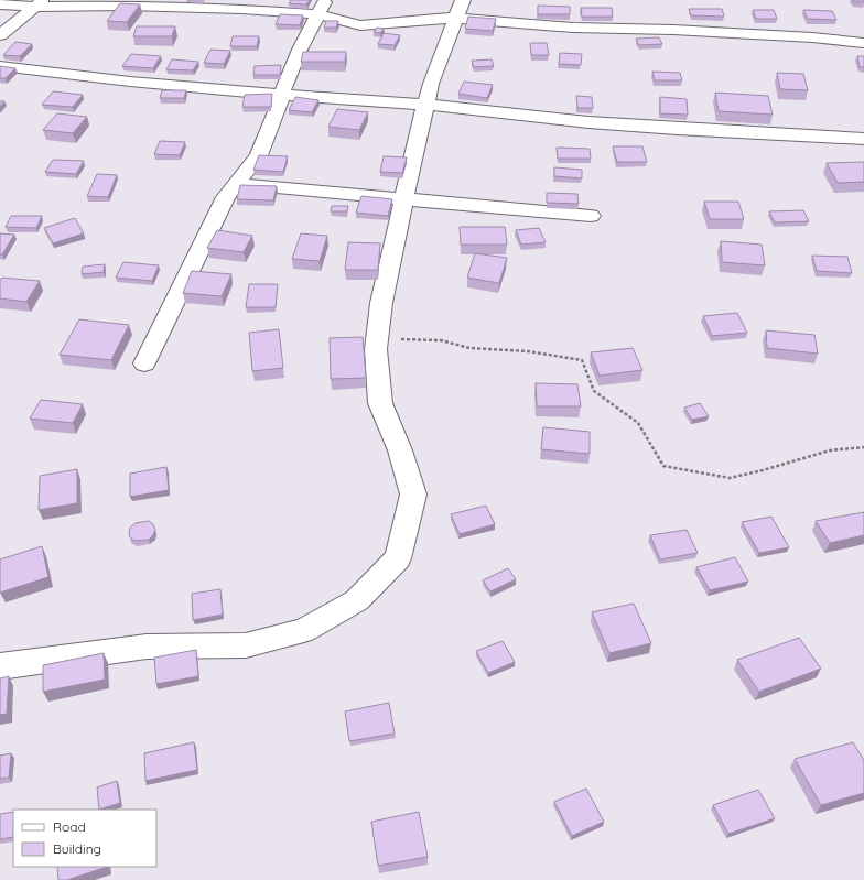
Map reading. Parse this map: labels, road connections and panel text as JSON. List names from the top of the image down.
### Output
{
  "legend": ["Road", "Building"]
}
